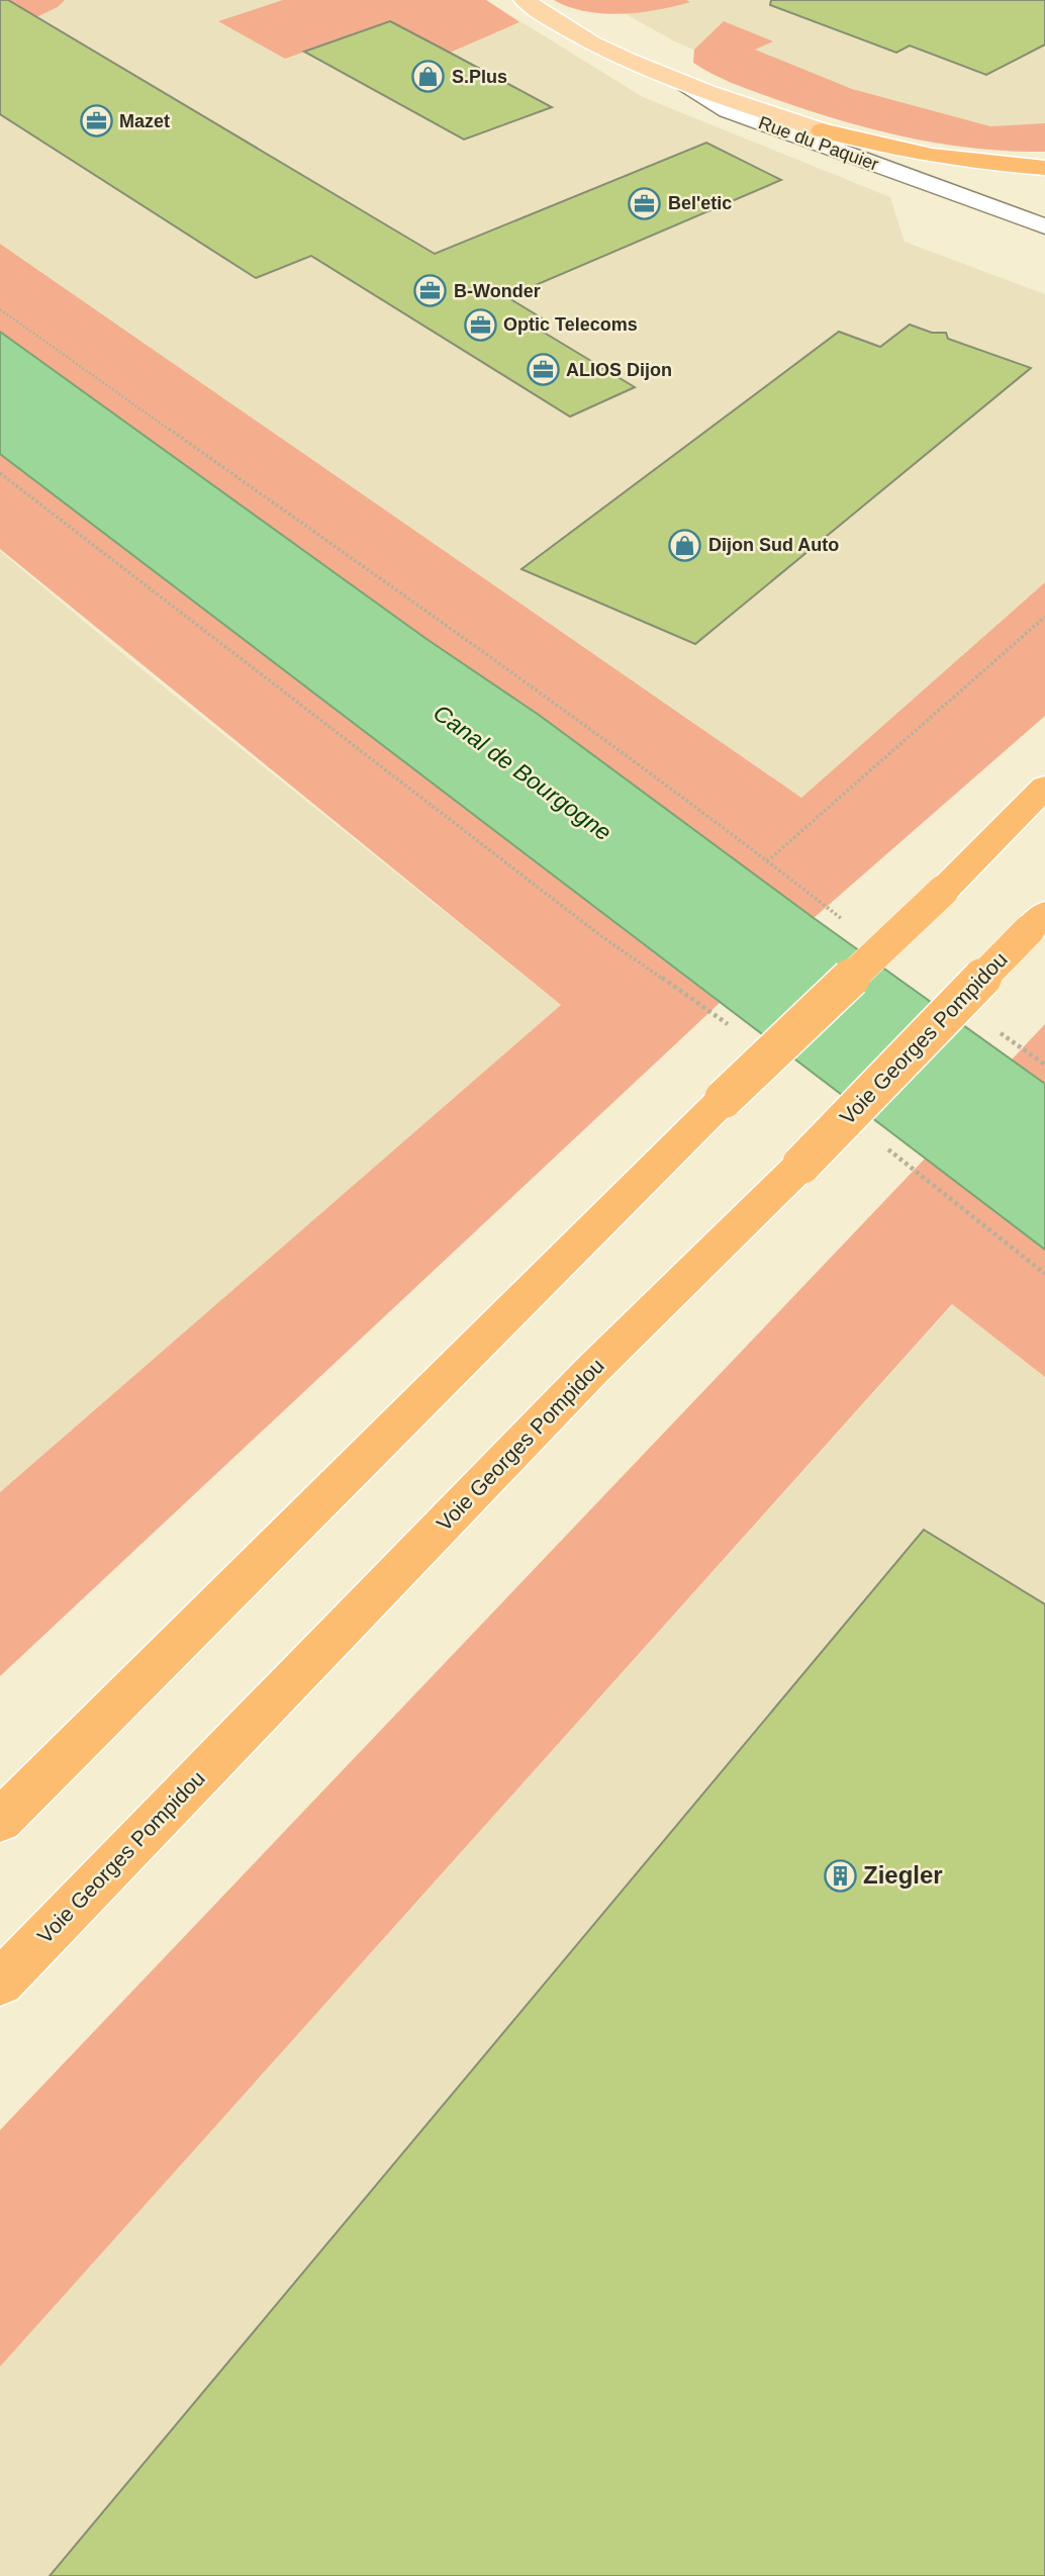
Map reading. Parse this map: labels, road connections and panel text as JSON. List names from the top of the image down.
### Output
{
  "streets": {
    "highway": ["Voie Georges Pompidou"],
    "main road": ["Rue du Paquier"]
  },
  "water": ["Canal de Bourgogne"],
  "places": {
    "shop": ["S.Plus", "Dijon Sud Auto"],
    "office": [
      "Mazet",
      "Bel'etic",
      "B-Wonder",
      "Optic Telecoms",
      "ALIOS Dijon"
    ],
    "building": ["Ziegler"]
  }
}
